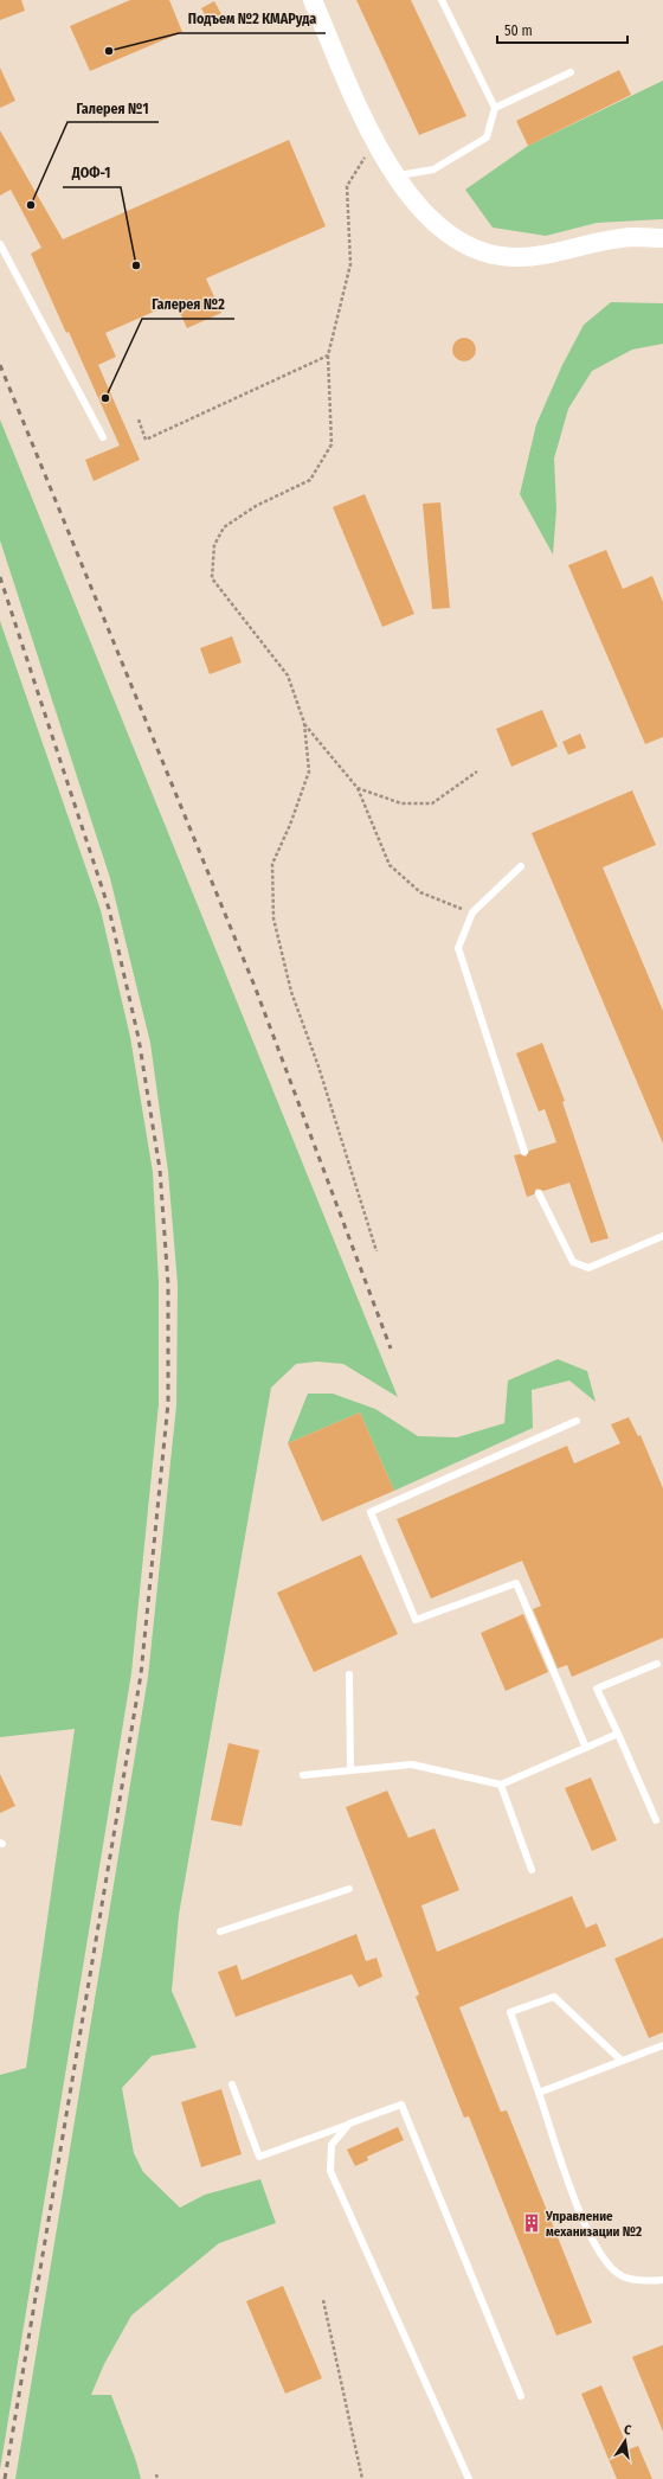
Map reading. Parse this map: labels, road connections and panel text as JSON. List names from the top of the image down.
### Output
{
  "places": {
    "other": [
      "Подъем №2 КМАРуда",
      "Галерея №1",
      "ДОФ-1",
      "Галерея №2"
    ],
    "building": ["Управление механизации №2"]
  },
  "scale_bar": "50 m",
  "north": "top"
}
